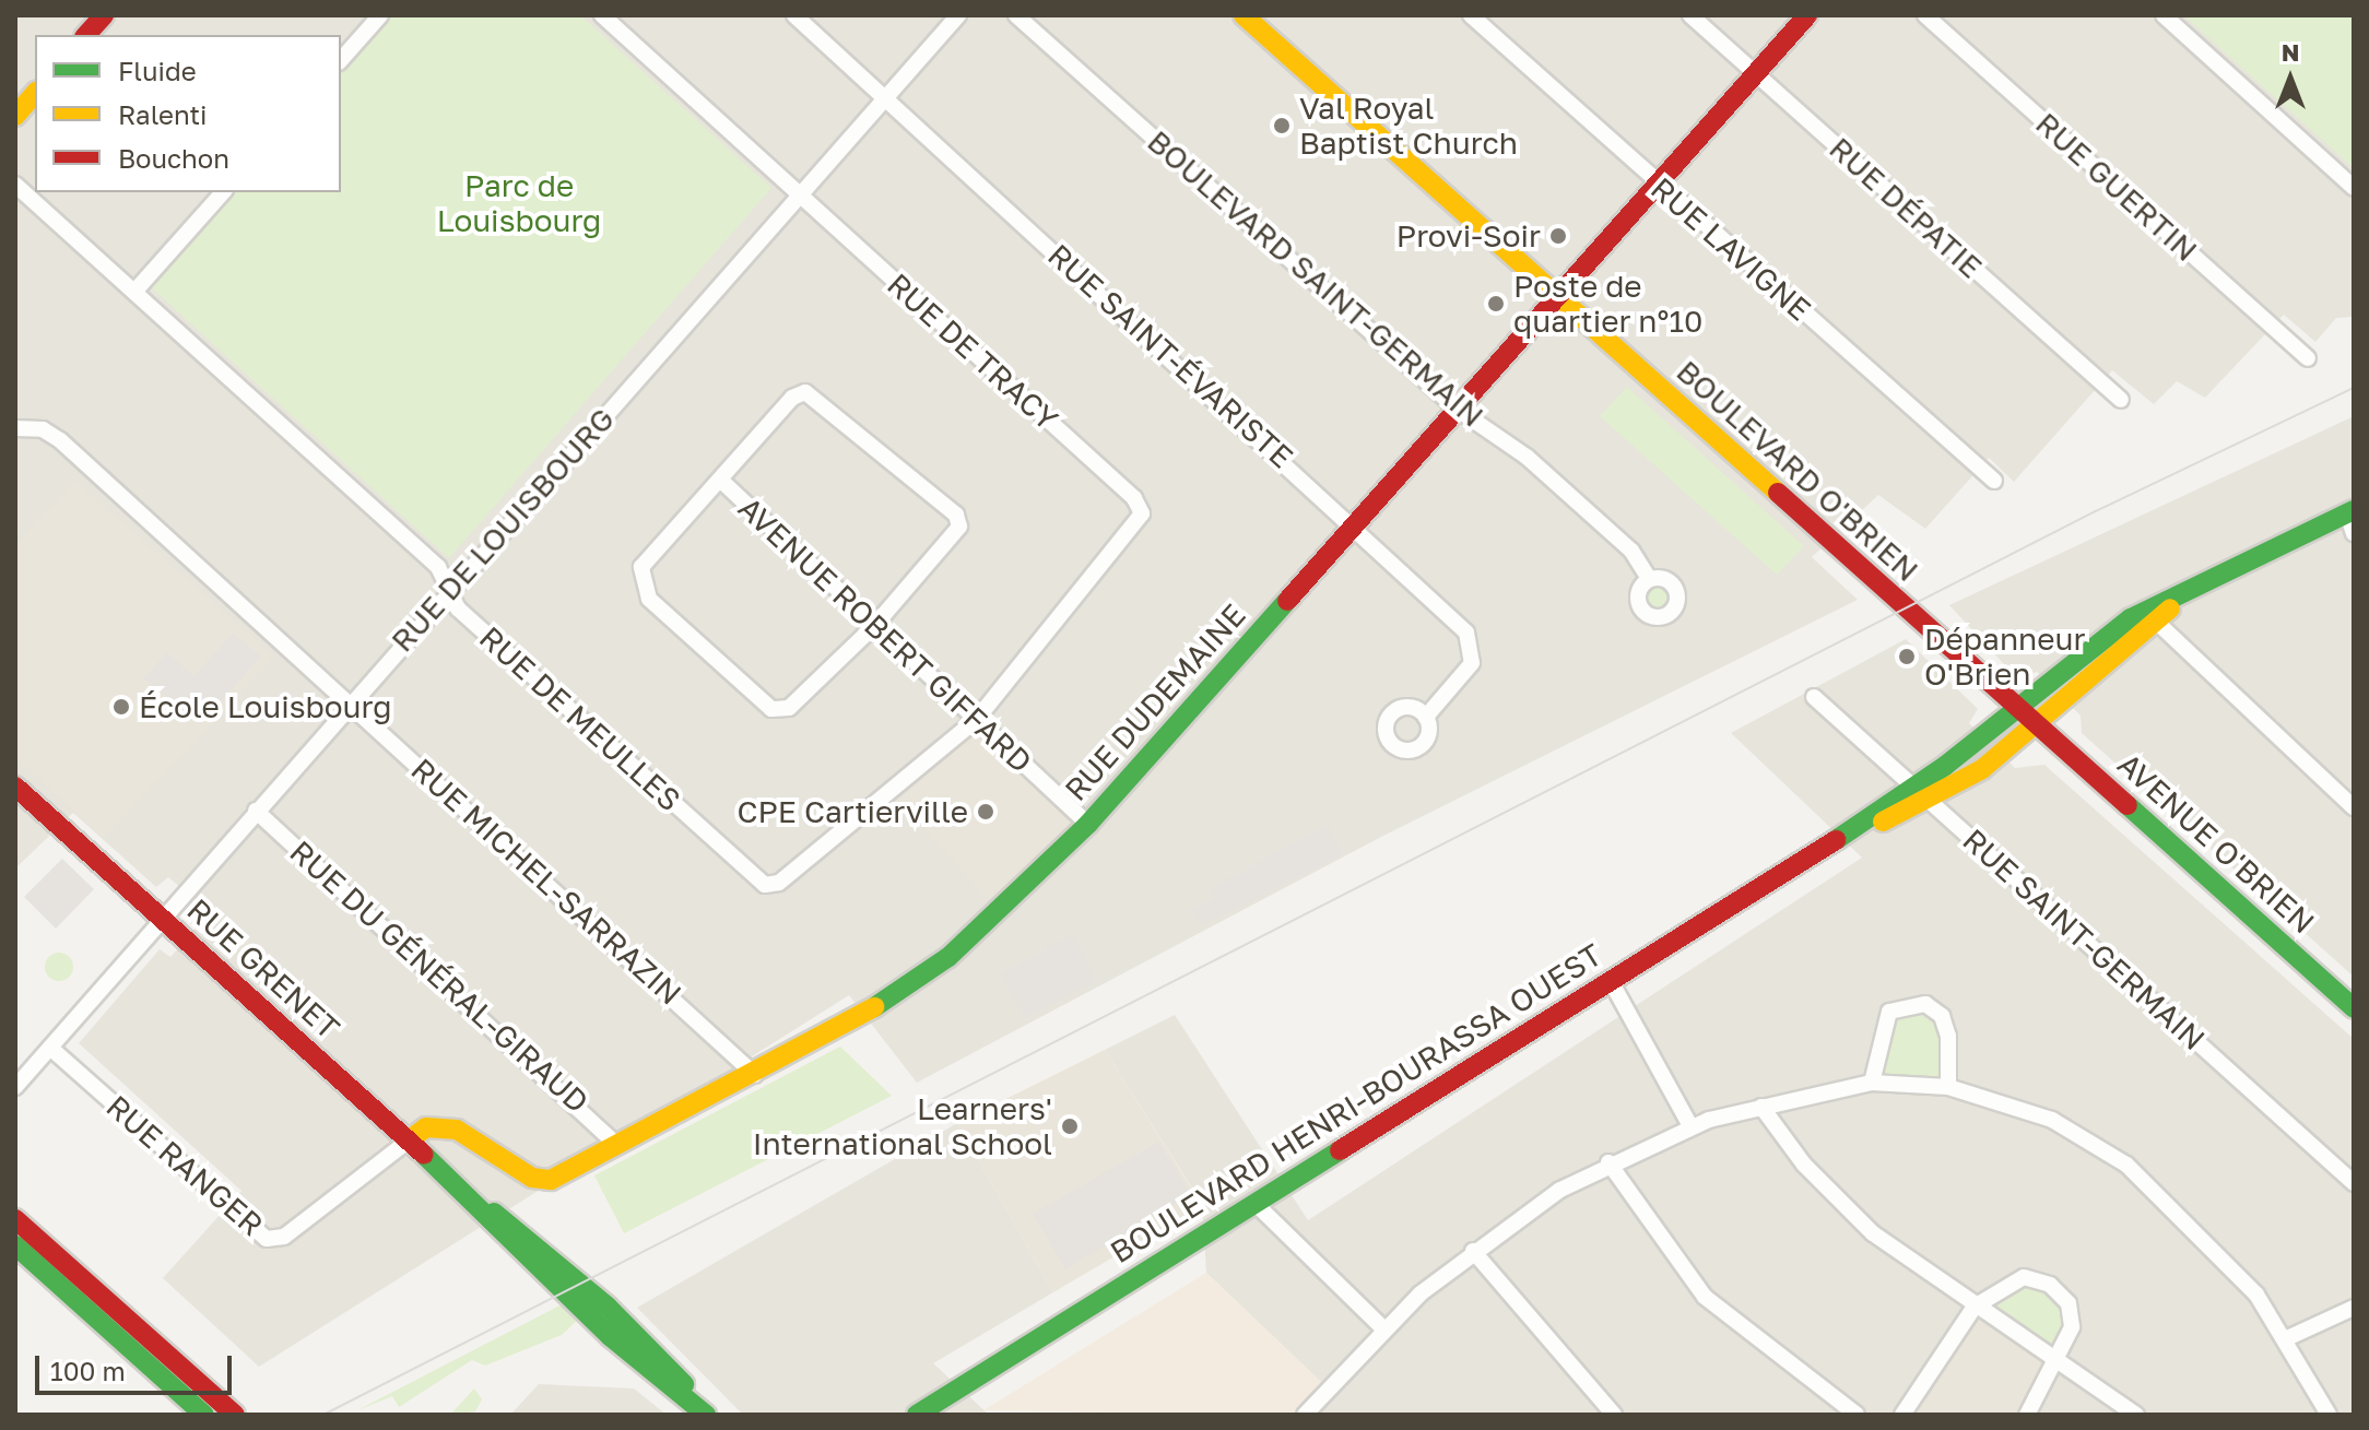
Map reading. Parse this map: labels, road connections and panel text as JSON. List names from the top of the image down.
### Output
{
  "streets": {
    "street": [
      "RUE GUERTIN",
      "RUE DÉPATIE",
      "RUE LAVIGNE",
      "BOULEVARD SAINT-GERMAIN",
      "RUE DE TRACY",
      "RUE SAINT-ÉVARISTE",
      "BOULEVARD O'BRIEN",
      "RUE DE LOUISBOURG",
      "AVENUE ROBERT GIFFARD",
      "RUE DUDEMAINE",
      "RUE DE MEULLES",
      "AVENUE O'BRIEN",
      "RUE MICHEL-SARRAZIN",
      "RUE SAINT-GERMAIN",
      "RUE GRENET",
      "RUE DU GÉNÉRAL-GIRAUD",
      "BOULEVARD HENRI-BOURASSA OUEST",
      "RUE RANGER"
    ]
  },
  "crossings": [
    ["RUE DÉPATIE", "RUE DUDEMAINE"],
    ["RUE LAVIGNE", "RUE DUDEMAINE"],
    ["BOULEVARD SAINT-GERMAIN", "RUE DUDEMAINE"],
    ["RUE DE TRACY", "RUE DE LOUISBOURG"],
    ["RUE DE TRACY", "AVENUE ROBERT GIFFARD"],
    ["RUE DE TRACY", "RUE DE MEULLES"],
    ["RUE SAINT-ÉVARISTE", "RUE DE LOUISBOURG"],
    ["RUE SAINT-ÉVARISTE", "RUE DUDEMAINE"],
    ["BOULEVARD O'BRIEN", "RUE DUDEMAINE"],
    ["BOULEVARD O'BRIEN", "AVENUE O'BRIEN"],
    ["BOULEVARD O'BRIEN", "BOULEVARD HENRI-BOURASSA OUEST"],
    ["RUE DE LOUISBOURG", "RUE DE MEULLES"],
    ["RUE DE LOUISBOURG", "RUE MICHEL-SARRAZIN"],
    ["RUE DE LOUISBOURG", "RUE GRENET"],
    ["RUE DE LOUISBOURG", "RUE DU GÉNÉRAL-GIRAUD"],
    ["RUE DE LOUISBOURG", "RUE RANGER"],
    ["AVENUE ROBERT GIFFARD", "RUE DUDEMAINE"],
    ["AVENUE ROBERT GIFFARD", "RUE DE MEULLES"],
    ["RUE DUDEMAINE", "RUE MICHEL-SARRAZIN"],
    ["RUE DUDEMAINE", "RUE GRENET"],
    ["RUE DUDEMAINE", "RUE DU GÉNÉRAL-GIRAUD"],
    ["RUE DUDEMAINE", "RUE RANGER"],
    ["AVENUE O'BRIEN", "BOULEVARD HENRI-BOURASSA OUEST"],
    ["RUE SAINT-GERMAIN", "BOULEVARD HENRI-BOURASSA OUEST"],
    ["RUE GRENET", "RUE RANGER"]
  ],
  "parks": ["Parc de Louisbourg"],
  "places": [
    "Val Royal Baptist Church",
    "Provi-Soir",
    "Poste de quartier n°10",
    "Dépanneur O'Brien",
    "École Louisbourg",
    "CPE Cartierville",
    "Learners' International School"
  ],
  "legend": ["Fluide", "Ralenti", "Bouchon"],
  "scale_bar": "100 m",
  "north": "top"
}
